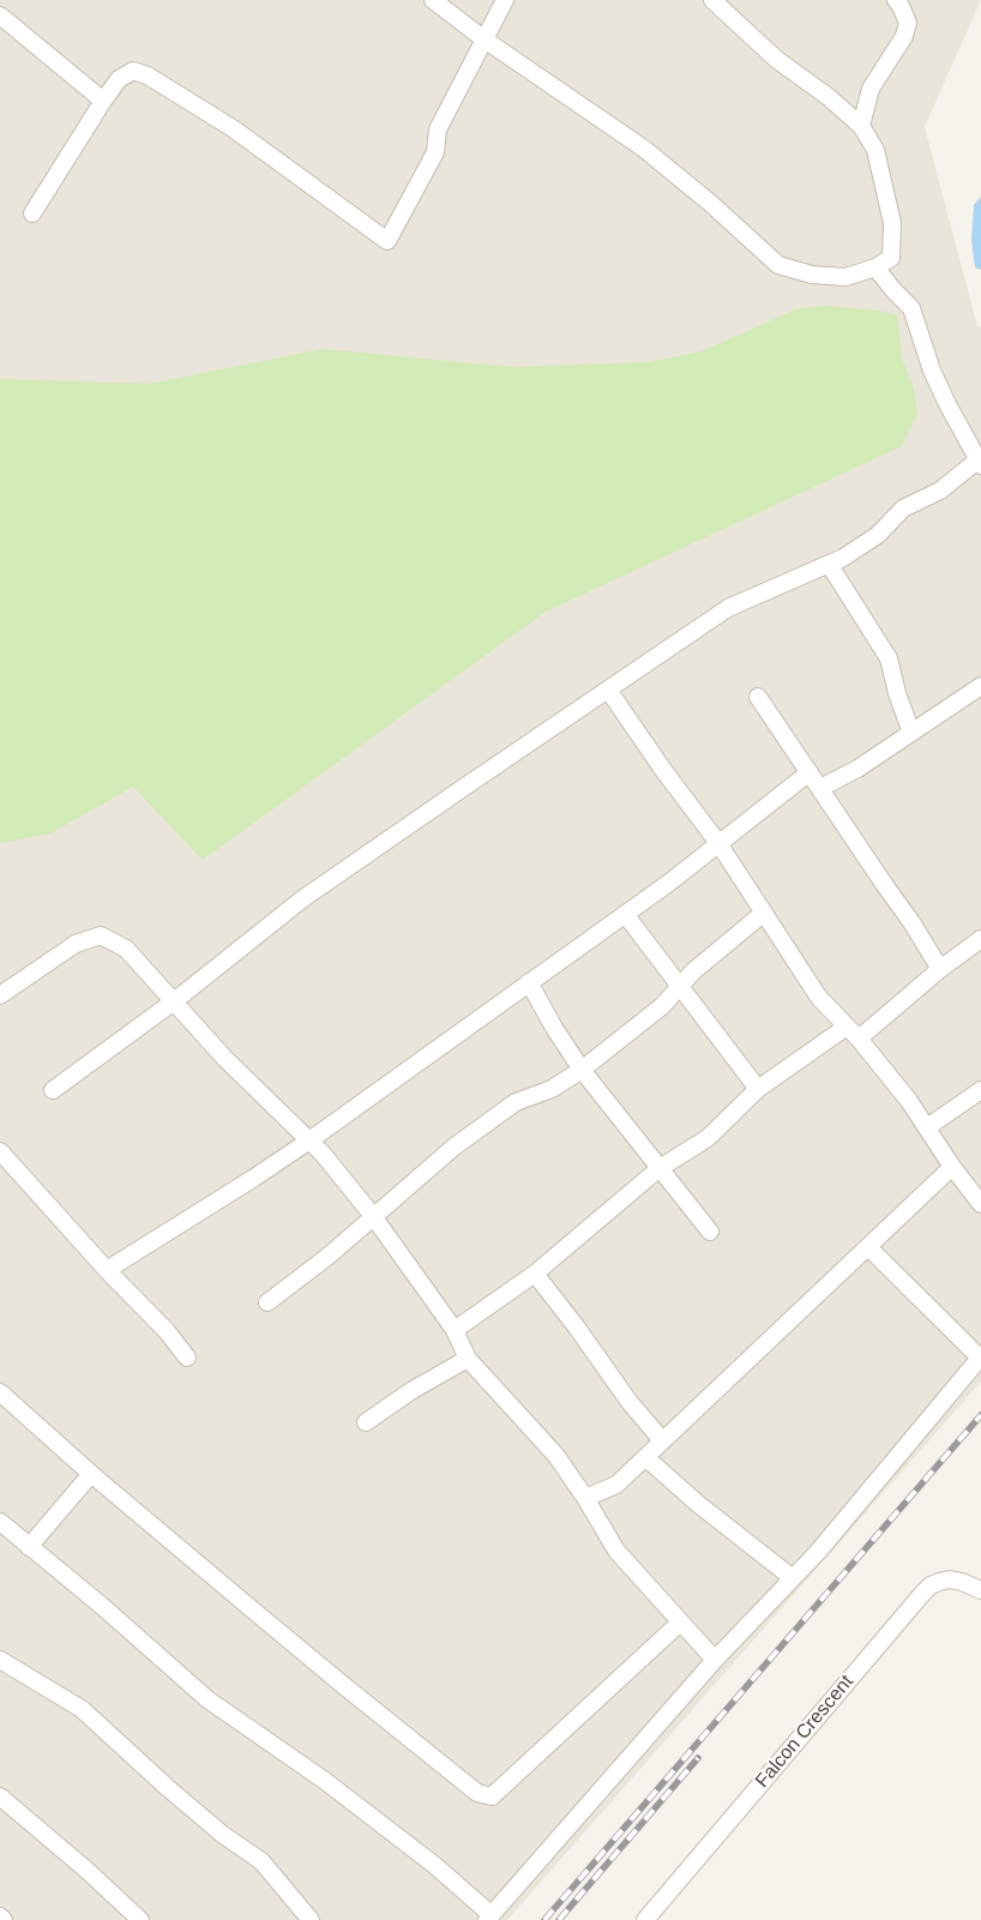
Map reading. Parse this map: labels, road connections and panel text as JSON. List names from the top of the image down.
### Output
{
  "streets": {
    "street": ["Falcon Crescent"]
  }
}
